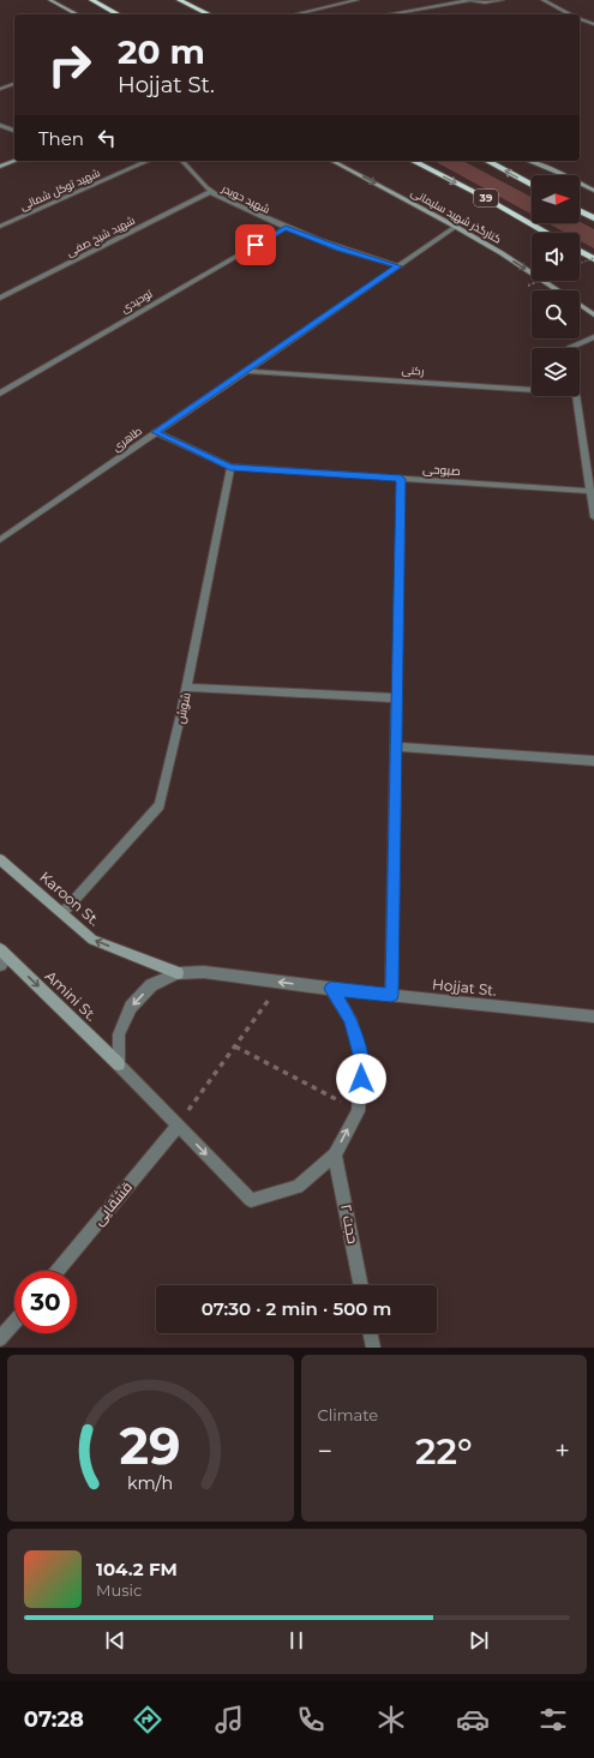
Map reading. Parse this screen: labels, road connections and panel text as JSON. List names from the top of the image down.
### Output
{
  "streets": {
    "highway": ["39"],
    "street": [
      "شهید توکل شمالی",
      "شهید حویدر",
      "کنارگذر شهید سلیمانی",
      "شهید شیخ صفی",
      "توحیدی",
      "رکنی",
      "طاهری",
      "صبوحی",
      "شوش",
      "Karoon St.",
      "Hojjat St.",
      "Amini St.",
      "قشقایی",
      "حجت ۲"
    ]
  },
  "crossings": [
    ["شهید حویدر", "شهید شیخ صفی"],
    ["شهید حویدر", "توحیدی"],
    ["شهید حویدر", "طاهری"],
    ["کنارگذر شهید سلیمانی", "طاهری"],
    ["رکنی", "طاهری"],
    ["طاهری", "صبوحی"],
    ["صبوحی", "شوش"],
    ["شوش", "Karoon St."],
    ["Karoon St.", "Hojjat St."]
  ],
  "one_way": ["کنارگذر شهید سلیمانی", "Karoon St.", "Amini St."],
  "north": "right",
  "page": {
    "turn": ["20 m", "Hojjat St."],
    "then": "Then",
    "limit": "30",
    "trip": "07:30 · 2 min · 500 m",
    "tile": "Climate",
    "heat": ["−", "22°", "+"],
    "song": ["104.2 FM", "Music"],
    "tabs": "07:28",
    "gauge": ["29", "km/h"]
  }
}
